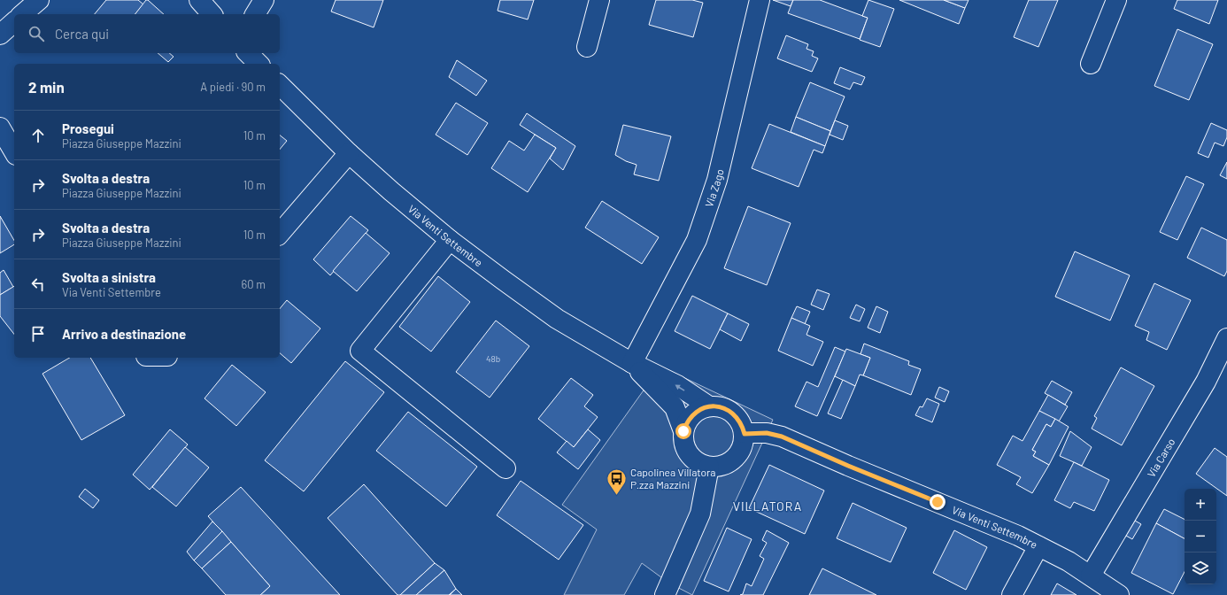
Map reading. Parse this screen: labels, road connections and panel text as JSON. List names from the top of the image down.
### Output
{
  "streets": {
    "street": ["Via Zago", "Via Venti Settembre", "Via Carso"]
  },
  "crossings": [
    ["Via Zago", "Via Venti Settembre"],
    ["Via Venti Settembre", "Via Carso"]
  ],
  "districts": ["VILLATORA"],
  "places": {
    "bus stop": ["Capolinea Villatora P.zza Mazzini"]
  },
  "house_numbers": ["48b"],
  "page": {
    "search": "Cerca qui",
    "heading": ["2 min", "A piedi · 90 m"],
    "list": [
      ["Prosegui", "Piazza Giuseppe Mazzini", "10 m"],
      ["Svolta a destra", "Piazza Giuseppe Mazzini", "10 m"],
      ["Svolta a destra", "Piazza Giuseppe Mazzini", "10 m"],
      ["Svolta a sinistra", "Via Venti Settembre", "60 m"],
      "Arrivo a destinazione"
    ],
    "map_buttons": ["+", "−"]
  }
}
